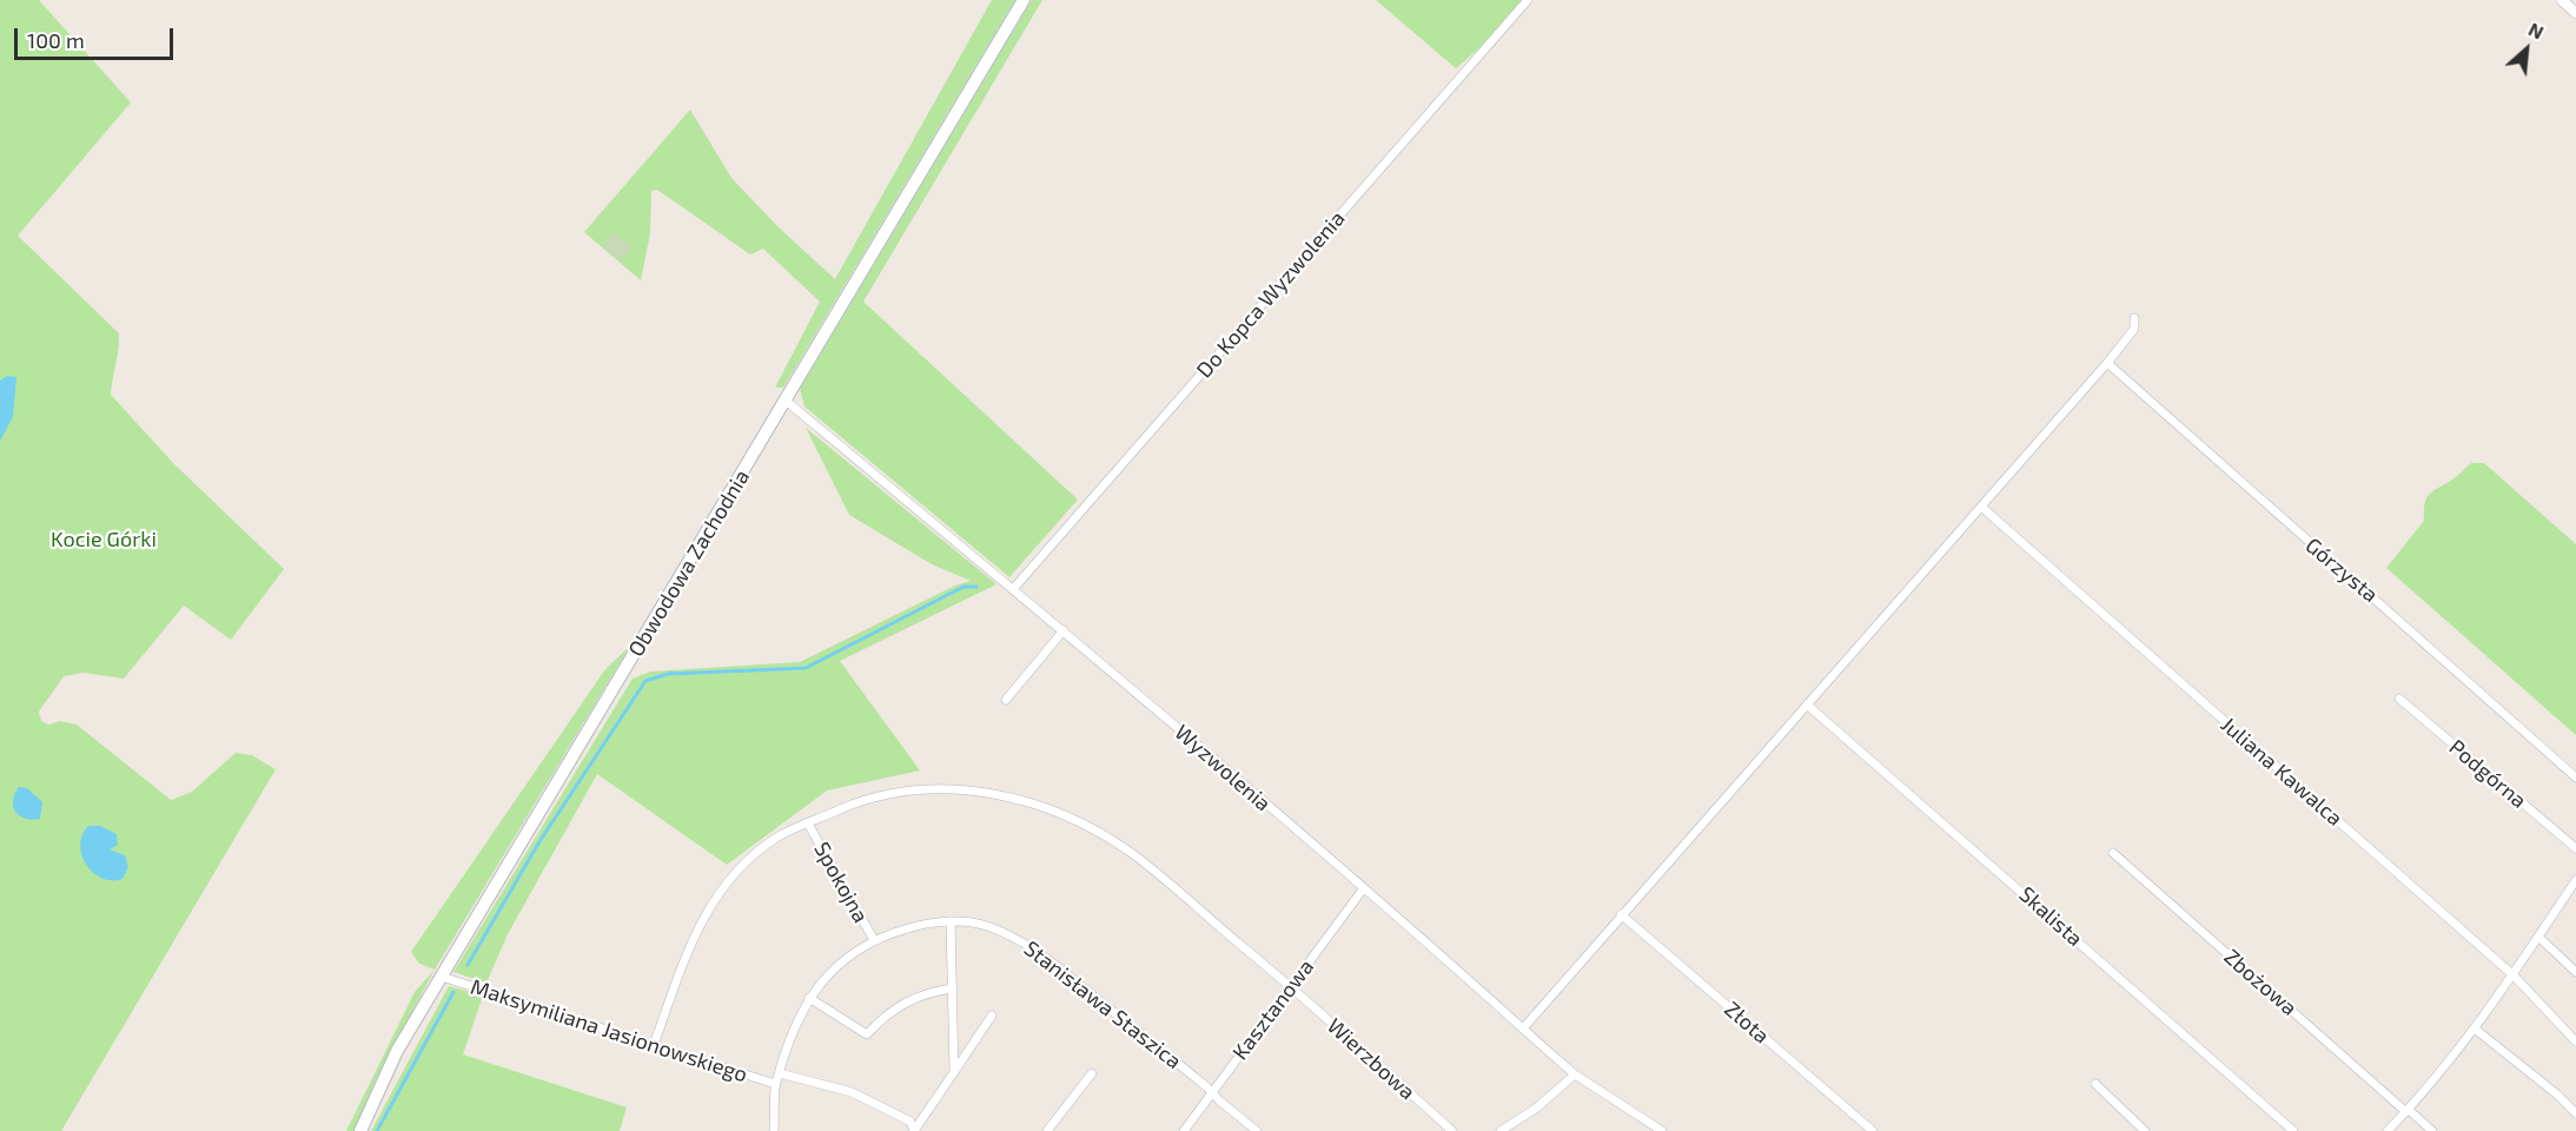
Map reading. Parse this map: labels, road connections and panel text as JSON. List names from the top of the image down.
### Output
{
  "streets": {
    "main road": ["Obwodowa Zachodnia"],
    "street": [
      "Do Kopca Wyzwolenia",
      "Górzysta",
      "Wyzwolenia",
      "Juliana Kawalca",
      "Podgórna",
      "Spokojna",
      "Skalista",
      "Zbożowa",
      "Stanisława Staszica",
      "Kasztanowa",
      "Złota",
      "Maksymiliana Jasionowskiego",
      "Wierzbowa"
    ]
  },
  "crossings": [
    ["Do Kopca Wyzwolenia", "Wyzwolenia"],
    ["Obwodowa Zachodnia", "Wyzwolenia"],
    ["Obwodowa Zachodnia", "Maksymiliana Jasionowskiego"],
    ["Wyzwolenia", "Kasztanowa"],
    ["Spokojna", "Stanisława Staszica"],
    ["Spokojna", "Wierzbowa"],
    ["Stanisława Staszica", "Kasztanowa"],
    ["Stanisława Staszica", "Maksymiliana Jasionowskiego"],
    ["Kasztanowa", "Wierzbowa"],
    ["Maksymiliana Jasionowskiego", "Wierzbowa"]
  ],
  "parks": ["Kocie Górki"],
  "scale_bar": "100 m",
  "north": "top right"
}
